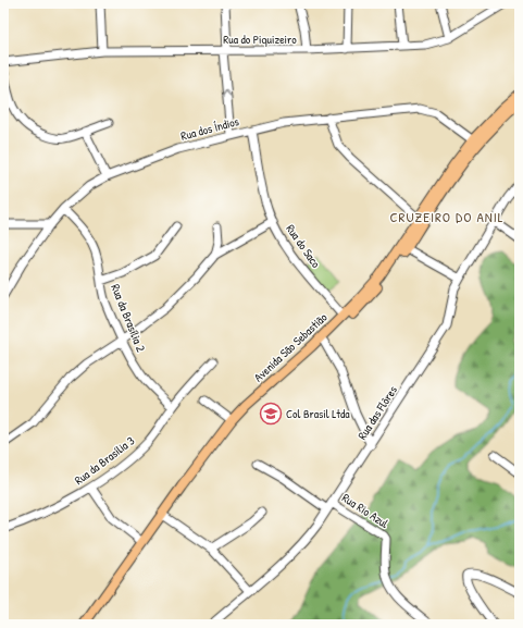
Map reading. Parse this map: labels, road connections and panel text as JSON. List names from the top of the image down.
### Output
{
  "streets": {
    "main road": ["Avenida São Sebastião"],
    "street": [
      "Rua do Piquizeiro",
      "Rua dos Índios",
      "Rua do Saco",
      "Rua da Brasília 2",
      "Rua das Flôres",
      "Rua da Brasília 3",
      "Rua Rio Azul"
    ]
  },
  "crossings": [
    ["Rua dos Índios", "Rua do Saco"],
    ["Rua dos Índios", "Rua da Brasília 2"],
    ["Rua dos Índios", "Avenida São Sebastião"],
    ["Rua do Saco", "Avenida São Sebastião"],
    ["Rua da Brasília 2", "Rua da Brasília 3"],
    ["Rua das Flôres", "Rua Rio Azul"]
  ],
  "districts": ["CRUZEIRO DO ANIL"],
  "places": {
    "school or university": ["Col Brasil Ltda"]
  }
}
